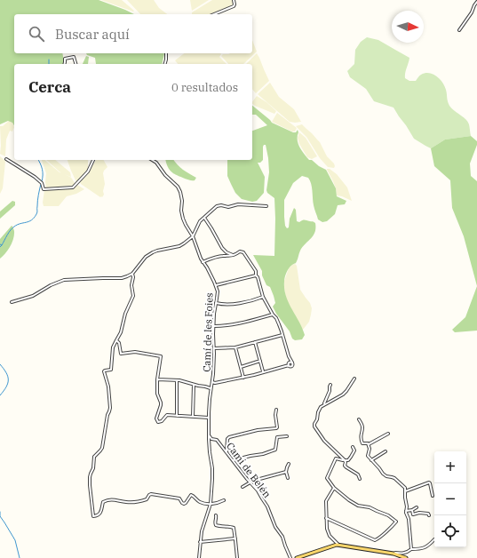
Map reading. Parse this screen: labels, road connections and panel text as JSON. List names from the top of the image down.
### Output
{
  "streets": {
    "street": ["Camí de les Foies", "Camí de Belén"]
  },
  "crossings": [
    ["Camí de les Foies", "Camí de Belén"]
  ],
  "north": "right",
  "page": {
    "search": "Buscar aquí",
    "heading": ["Cerca", "0 resultados"],
    "map_buttons": ["+", "−"]
  }
}
